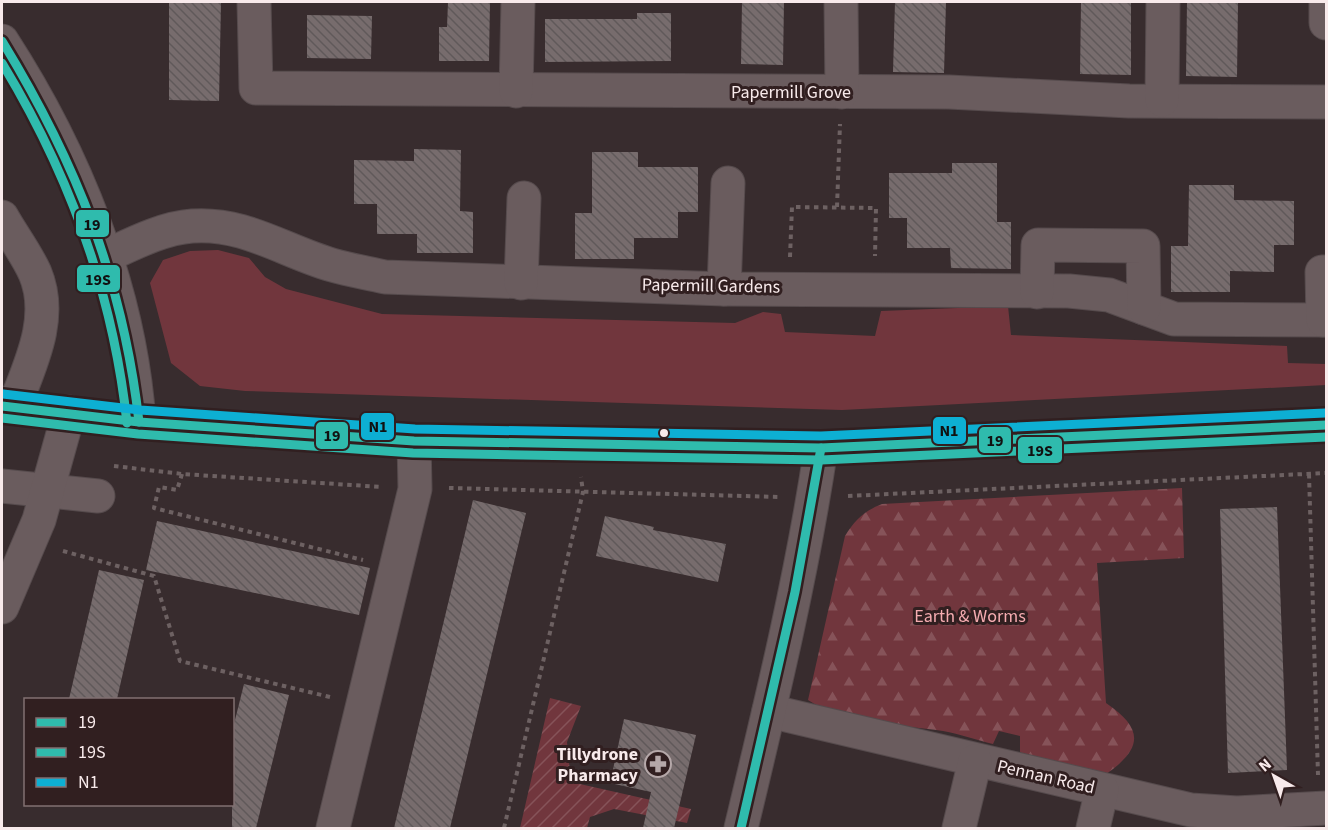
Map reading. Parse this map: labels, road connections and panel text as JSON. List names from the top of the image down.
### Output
{
  "streets": {
    "street": ["Papermill Grove", "Papermill Gardens", "Pennan Road"]
  },
  "parks": ["Earth & Worms"],
  "places": {
    "pharmacy": ["Tillydrone Pharmacy"]
  },
  "lines": ["transit line 19", "transit line 19S", "transit line N1"],
  "legend": ["19", "19S", "N1"],
  "north": "top left"
}
